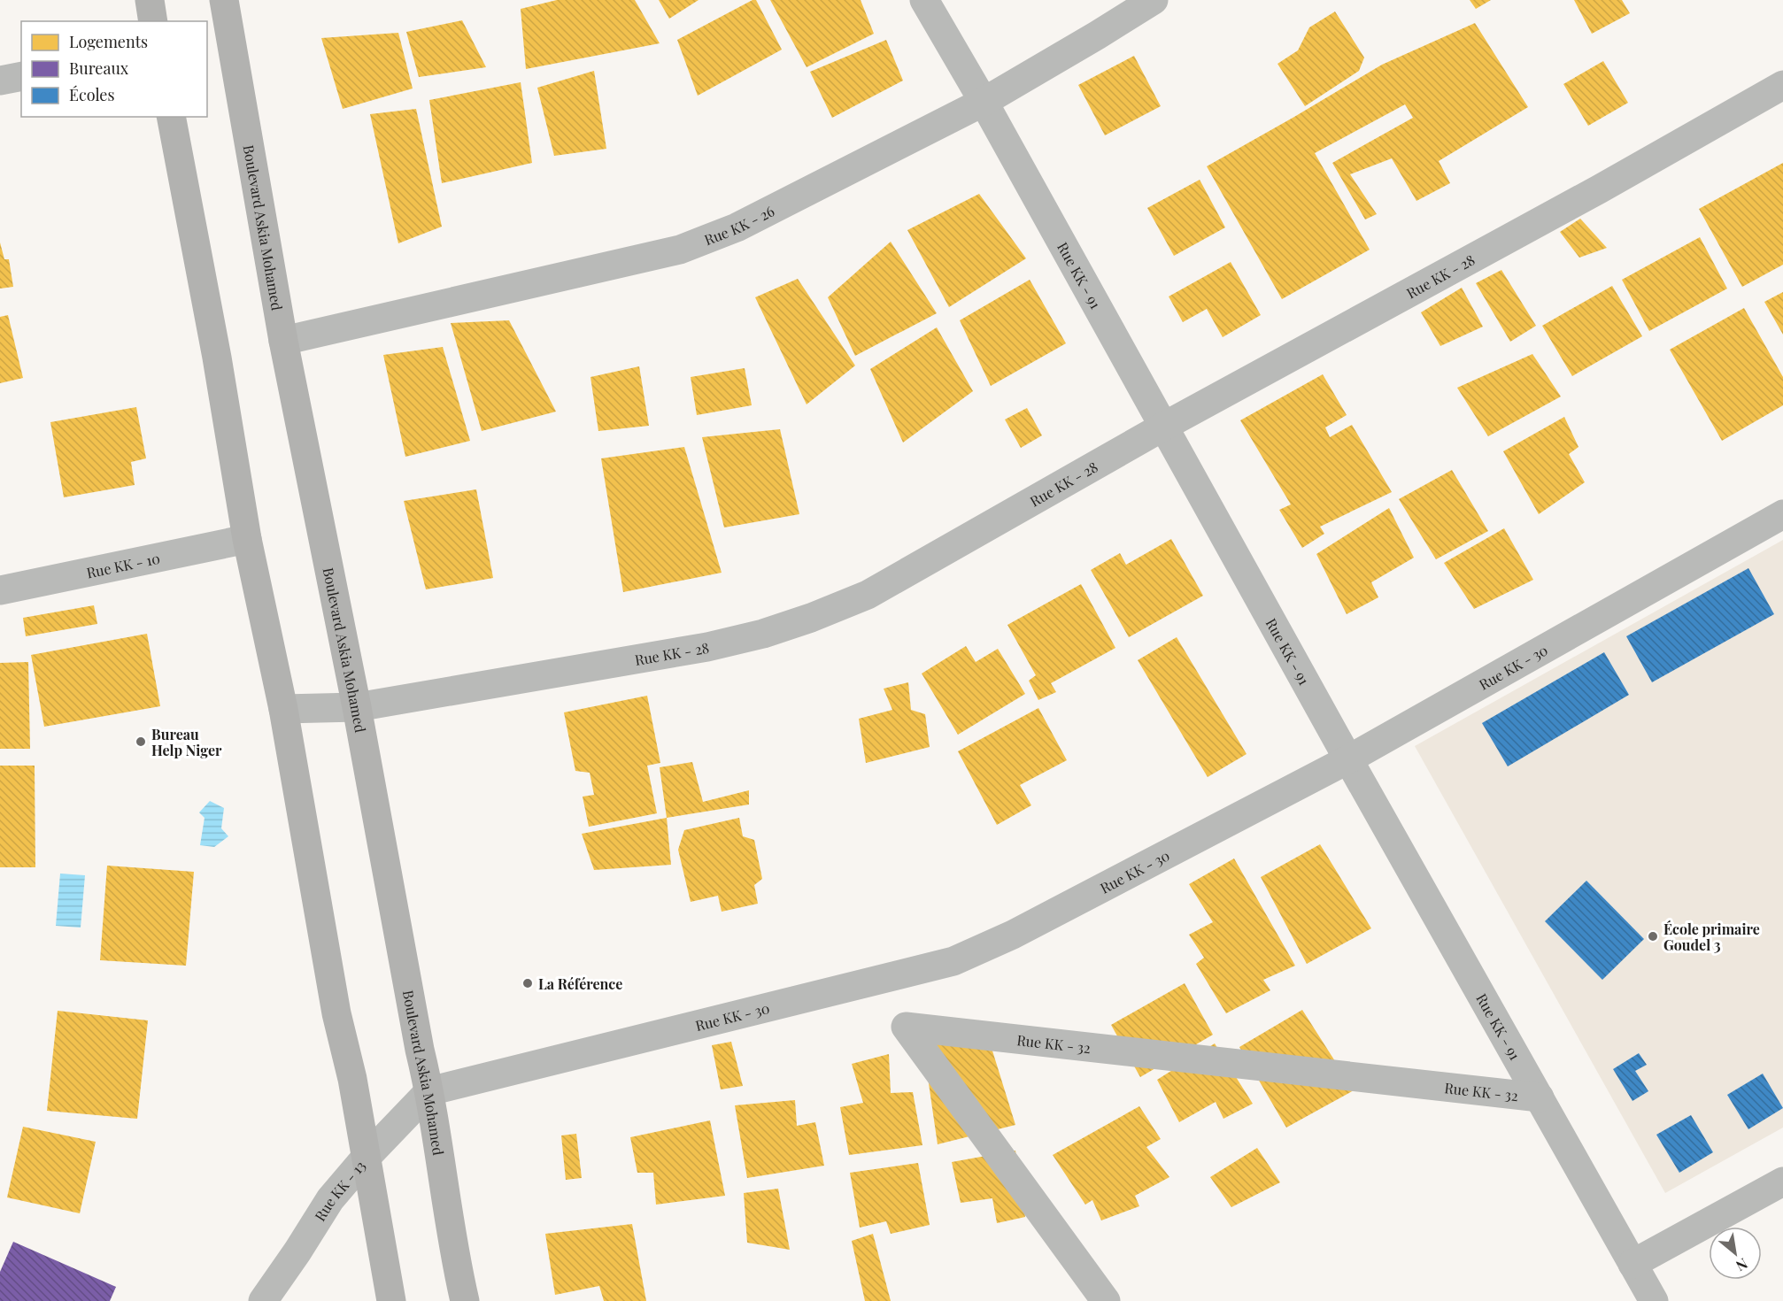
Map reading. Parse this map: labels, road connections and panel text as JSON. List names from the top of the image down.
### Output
{
  "streets": {
    "main road": ["Boulevard Askia Mohamed"],
    "street": [
      "Rue KK - 26",
      "Rue KK - 91",
      "Rue KK - 28",
      "Rue KK - 10",
      "Rue KK - 30",
      "Rue KK - 32",
      "Rue KK - 13"
    ]
  },
  "crossings": [
    ["Rue KK - 26", "Boulevard Askia Mohamed"],
    ["Rue KK - 26", "Rue KK - 91"],
    ["Boulevard Askia Mohamed", "Rue KK - 28"],
    ["Boulevard Askia Mohamed", "Rue KK - 30"],
    ["Boulevard Askia Mohamed", "Rue KK - 13"],
    ["Rue KK - 91", "Rue KK - 28"],
    ["Rue KK - 91", "Rue KK - 30"],
    ["Rue KK - 91", "Rue KK - 32"],
    ["Rue KK - 30", "Rue KK - 13"]
  ],
  "places": ["Bureau Help Niger", "École primaire Goudel 3", "La Référence"],
  "legend": ["Logements", "Bureaux", "Écoles"],
  "north": "bottom right"
}
